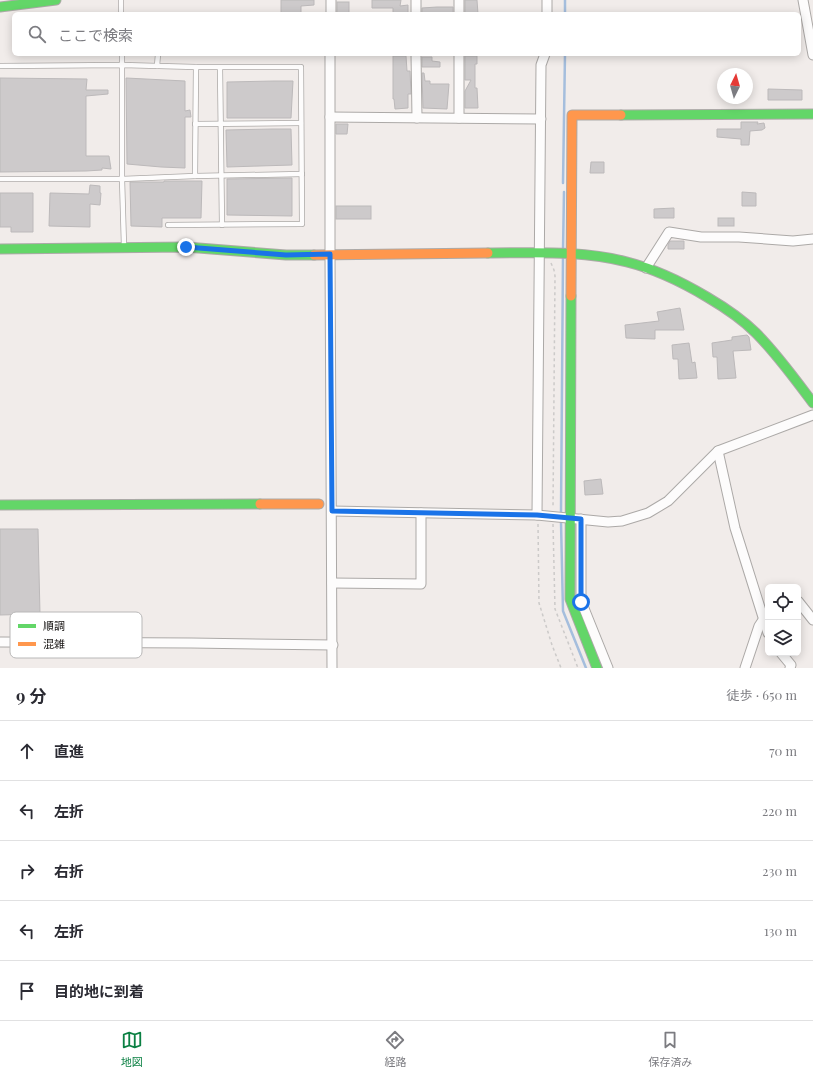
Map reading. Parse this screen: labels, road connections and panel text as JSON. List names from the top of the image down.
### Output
{
  "legend": ["順調", "混雑"],
  "north": "top",
  "page": {
    "search": "ここで検索",
    "heading": ["9 分", "徒歩 · 650 m"],
    "list": [
      ["直進", "70 m"],
      ["左折", "220 m"],
      ["右折", "230 m"],
      ["左折", "130 m"],
      "目的地に到着"
    ],
    "nav": ["地図", "経路", "保存済み"]
  }
}
